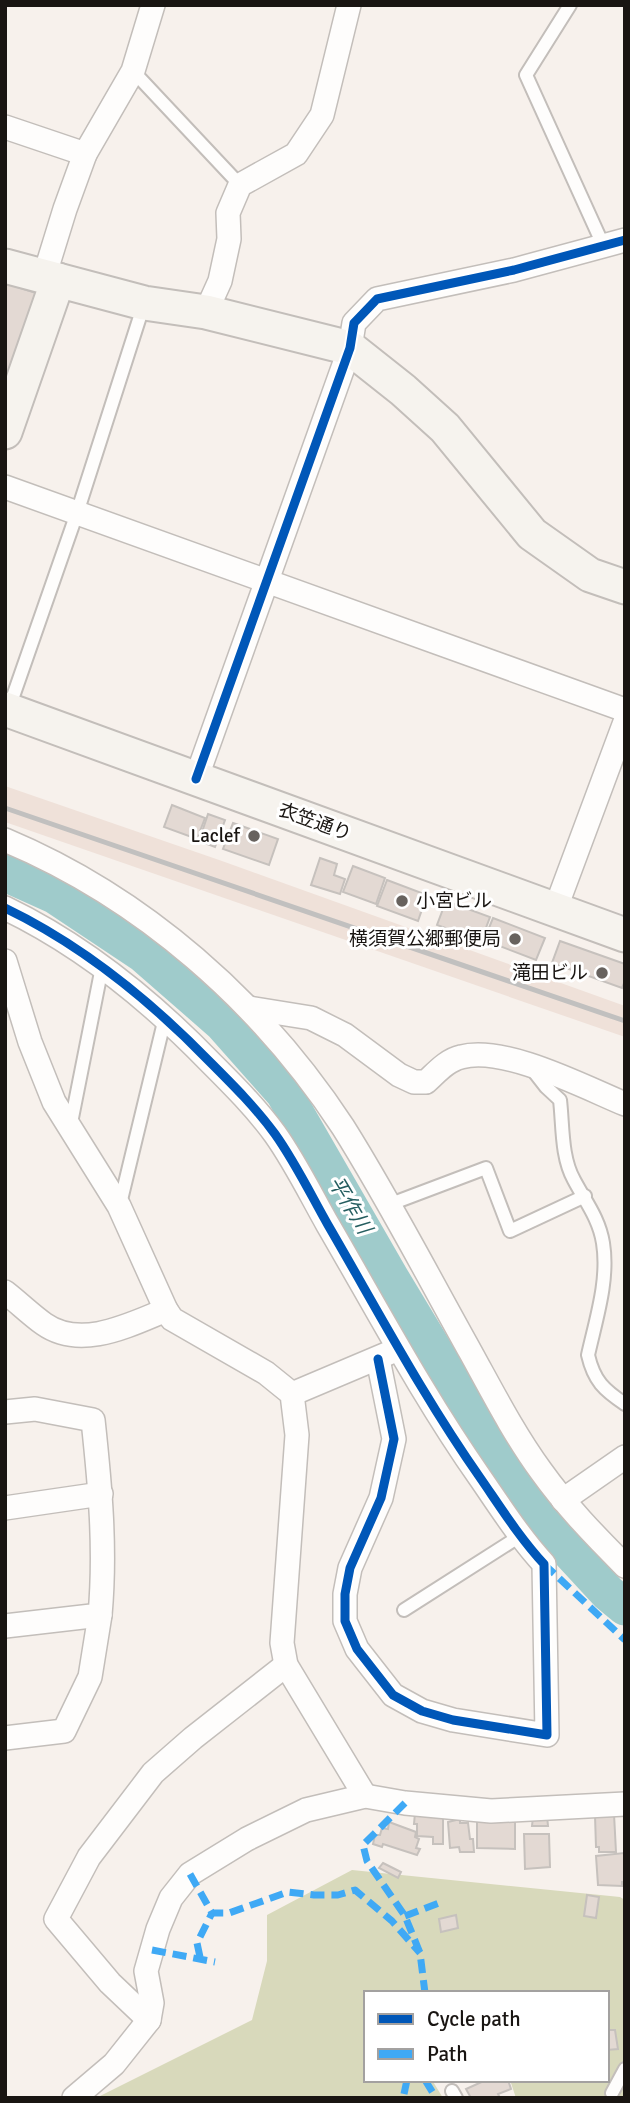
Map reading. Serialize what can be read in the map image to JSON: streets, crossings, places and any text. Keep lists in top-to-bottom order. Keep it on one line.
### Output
{"streets":{"street":["衣笠通り"]},"water":["平作川"],"places":["Laclef","小宮ビル","横須賀公郷郵便局","滝田ビル"],"legend":["Cycle path","Path"]}
